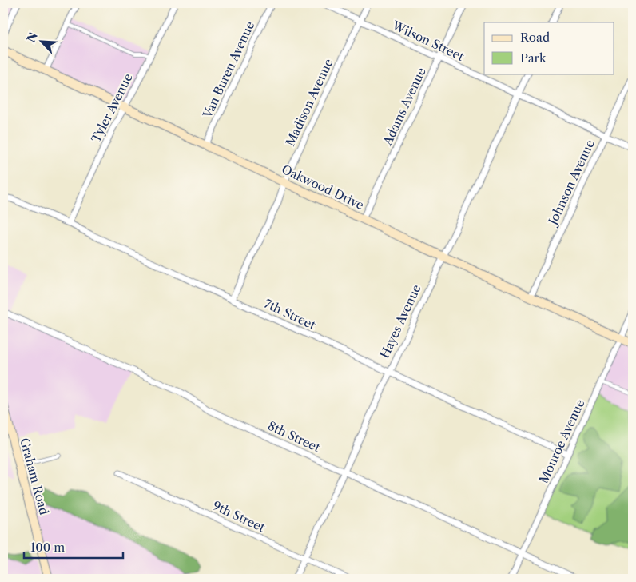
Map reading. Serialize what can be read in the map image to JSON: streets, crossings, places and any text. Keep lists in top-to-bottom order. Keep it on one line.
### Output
{"streets":{"street":["Wilson Street","Van Buren Avenue","Madison Avenue","Adams Avenue","Tyler Avenue","Johnson Avenue","Oakwood Drive","7th Street","Hayes Avenue","8th Street","Monroe Avenue","Graham Road","9th Street"]},"crossings":[["Wilson Street","Madison Avenue"],["Wilson Street","Adams Avenue"],["Wilson Street","Johnson Avenue"],["Wilson Street","Hayes Avenue"],["Van Buren Avenue","Oakwood Drive"],["Madison Avenue","Oakwood Drive"],["Madison Avenue","7th Street"],["Adams Avenue","Oakwood Drive"],["Tyler Avenue","Oakwood Drive"],["Tyler Avenue","7th Street"],["Johnson Avenue","Oakwood Drive"],["Oakwood Drive","Hayes Avenue"],["Oakwood Drive","Monroe Avenue"],["7th Street","Hayes Avenue"],["7th Street","Monroe Avenue"],["Hayes Avenue","8th Street"],["Hayes Avenue","9th Street"],["8th Street","Monroe Avenue"]],"legend":["Road","Park"],"scale_bar":"100 m","north":"top left"}
